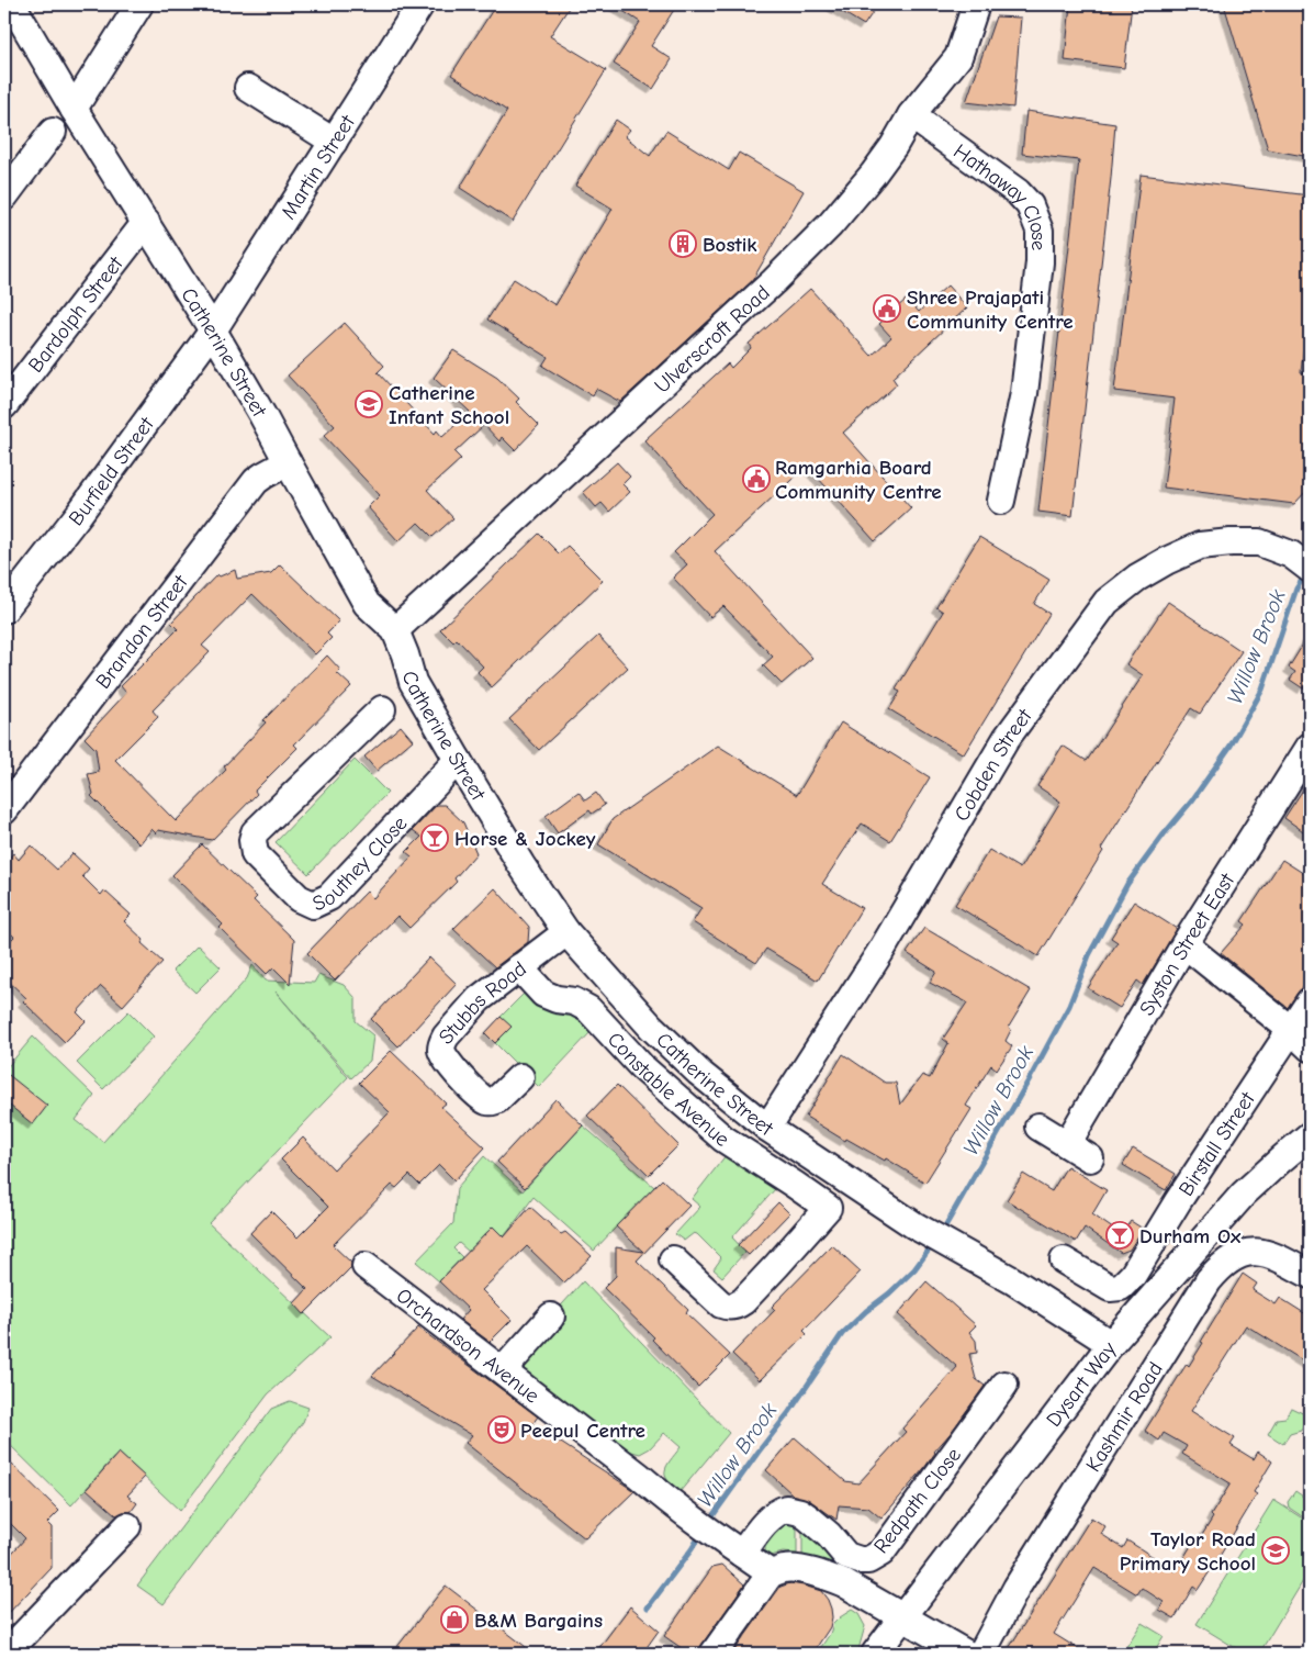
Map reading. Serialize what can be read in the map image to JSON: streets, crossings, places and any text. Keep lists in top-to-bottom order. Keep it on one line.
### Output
{"streets":{"street":["Martin Street","Hathaway Close","Bardolph Street","Ulverscroft Road","Catherine Street","Burfield Street","Brandon Street","Cobden Street","Southey Close","Syston Street East","Stubbs Road","Constable Avenue","Birstall Street","Orchardson Avenue","Dysart Way","Kashmir Road","Redpath Close"]},"crossings":[["Martin Street","Catherine Street"],["Martin Street","Burfield Street"],["Hathaway Close","Ulverscroft Road"],["Bardolph Street","Catherine Street"],["Ulverscroft Road","Catherine Street"],["Catherine Street","Burfield Street"],["Catherine Street","Brandon Street"],["Catherine Street","Cobden Street"],["Catherine Street","Southey Close"],["Catherine Street","Stubbs Road"],["Catherine Street","Dysart Way"],["Stubbs Road","Constable Avenue"],["Orchardson Avenue","Redpath Close"]],"water":["Willow Brook"],"places":{"building":["Bostik"],"public building":["Shree Prajapati Community Centre","Ramgarhia Board Community Centre"],"school or university":["Catherine Infant School","Taylor Road Primary School"],"bar":["Horse & Jockey","Durham Ox"],"theatre":["Peepul Centre"],"shop":["B&M Bargains"]}}
